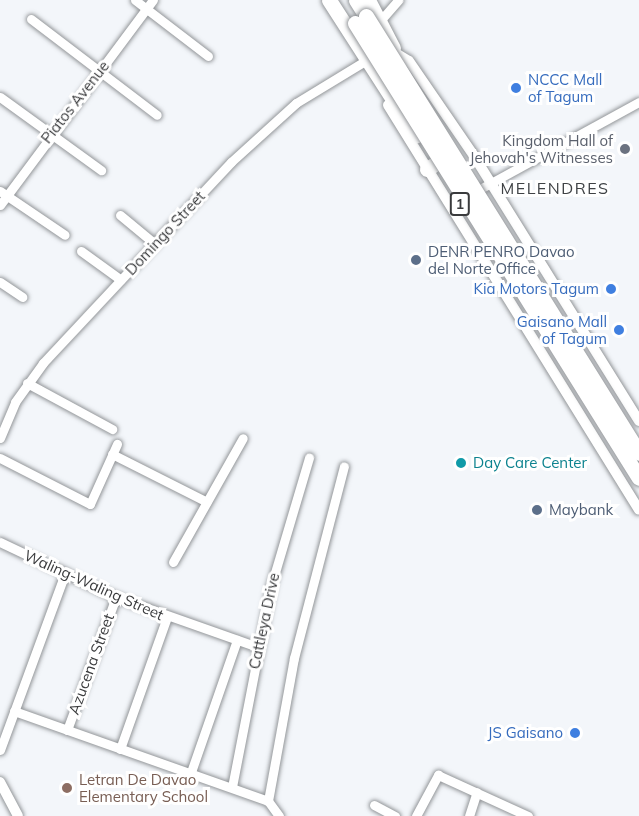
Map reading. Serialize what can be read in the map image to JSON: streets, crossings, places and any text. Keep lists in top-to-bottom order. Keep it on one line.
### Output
{"streets":{"highway":["1"],"street":["Piatos Avenue","Domingo Street","Waling-Waling Street","Cattleya Drive","Azucena Street"]},"crossings":[["1","Domingo Street"],["Waling-Waling Street","Cattleya Drive"],["Waling-Waling Street","Azucena Street"]],"districts":["MELENDRES"],"places":["NCCC Mall of Tagum","Kingdom Hall of Jehovah's Witnesses","DENR PENRO Davao del Norte Office","Kia Motors Tagum","Gaisano Mall of Tagum","Day Care Center","Maybank","JS Gaisano","Letran De Davao Elementary School"]}
